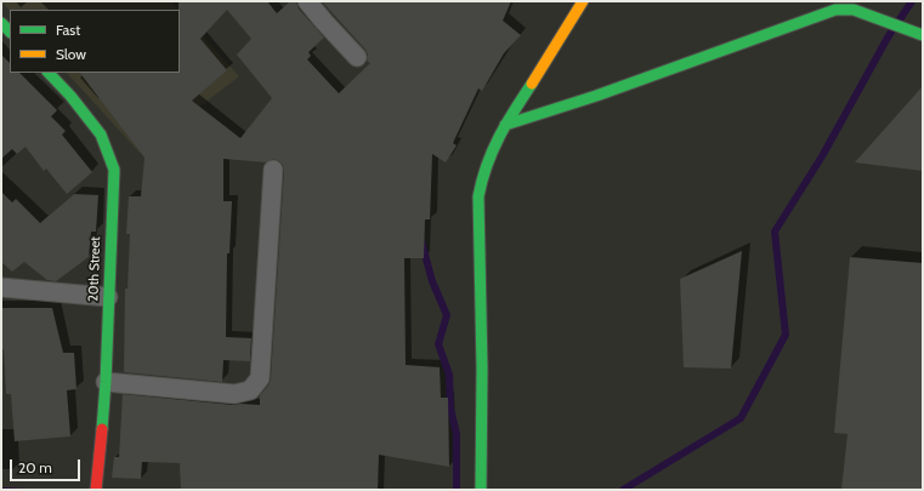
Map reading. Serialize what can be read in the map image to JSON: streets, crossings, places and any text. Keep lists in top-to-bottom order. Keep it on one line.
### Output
{"streets":{"street":["20th Street"]},"legend":["Fast","Slow"],"scale_bar":"20 m"}
